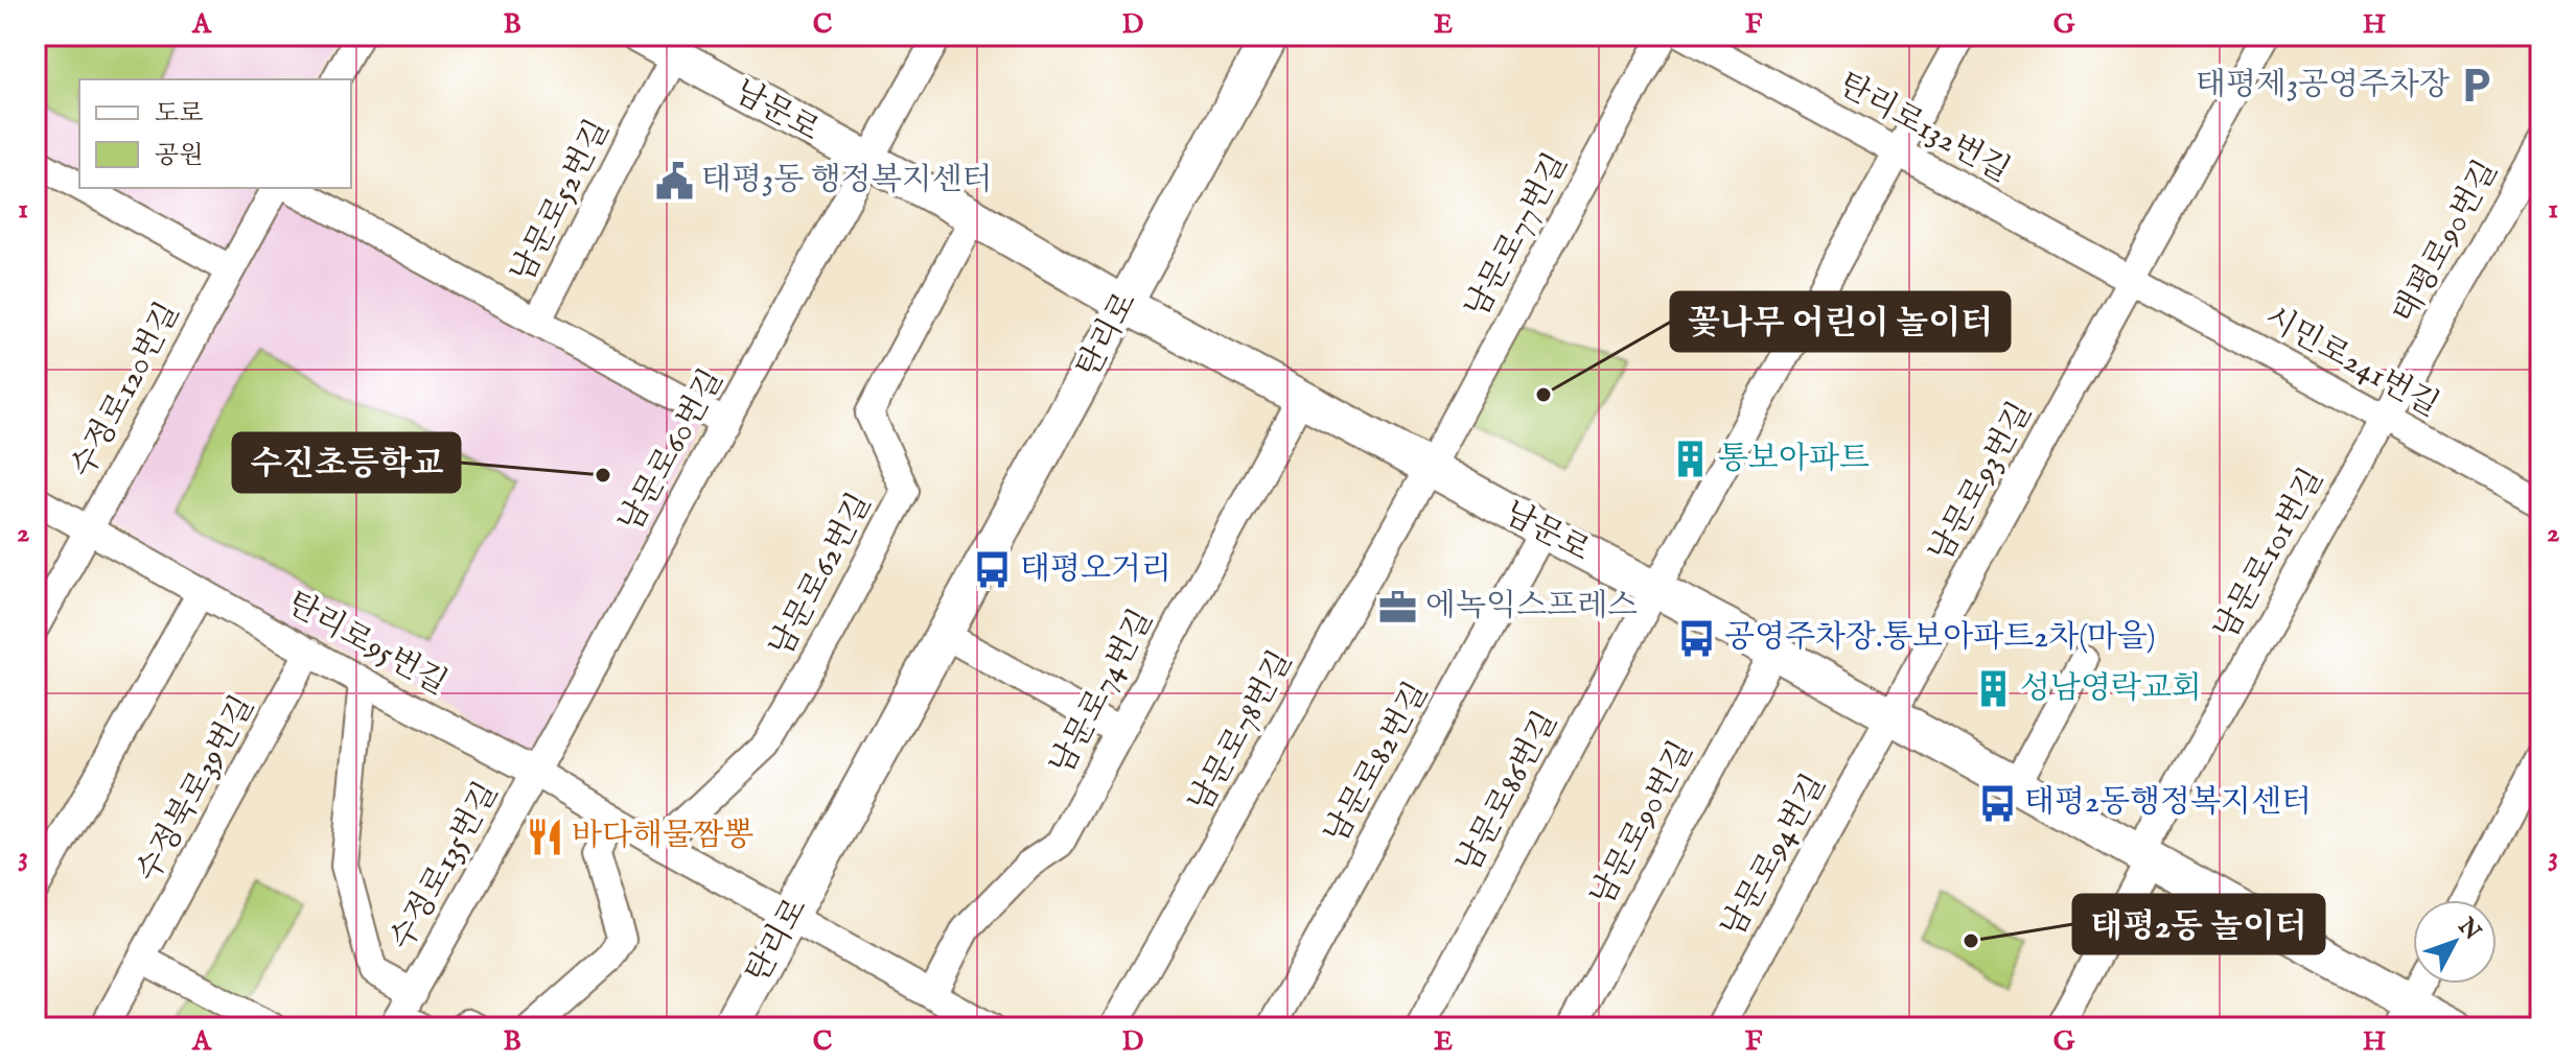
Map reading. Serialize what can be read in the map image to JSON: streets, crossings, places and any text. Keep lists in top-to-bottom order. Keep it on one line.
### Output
{"streets":{"main road":["남문로","탄리로"],"street":["탄리로132번길","남문로52번길","남문로77번길","태평로90번길","시민로241번길","수정로120번길","남문로60번길","남문로93번길","남문로101번길","남문로62번길","탄리로95번길","남문로74번길","남문로78번길","남문로82번길","수정북로39번길","남문로86번길","남문로90번길","남문로94번길","수정로135번길"]},"crossings":[["남문로","남문로52번길"],["남문로","남문로77번길"],["남문로","탄리로"],["남문로","남문로60번길"],["남문로","남문로93번길"],["남문로","남문로101번길"],["남문로","남문로62번길"],["남문로","남문로74번길"],["남문로","남문로78번길"],["남문로","남문로82번길"],["남문로","남문로86번길"],["남문로","남문로90번길"],["남문로","남문로94번길"],["탄리로132번길","시민로241번길"],["탄리로132번길","남문로93번길"],["탄리로132번길","남문로86번길"],["남문로52번길","남문로60번길"],["남문로77번길","남문로78번길"],["태평로90번길","시민로241번길"],["태평로90번길","남문로101번길"],["탄리로","탄리로95번길"],["시민로241번길","남문로93번길"],["시민로241번길","남문로101번길"],["수정로120번길","탄리로95번길"],["남문로60번길","탄리로95번길"],["남문로60번길","수정로135번길"],["남문로93번길","남문로94번길"],["남문로62번길","탄리로95번길"],["탄리로95번길","남문로74번길"],["탄리로95번길","수정북로39번길"],["탄리로95번길","수정로135번길"]],"places":{"parking":["태평제3공영주차장"],"public building":["태평3동 행정복지센터"],"other":["꽃나무 어린이 놀이터","수진초등학교","태평2동 놀이터"],"building":["통보아파트","성남영락교회"],"bus stop":["태평오거리","공영주차장.통보아파트2차(마을)","태평2동행정복지센터"],"office":["에녹익스프레스"],"restaurant":["바다해물짬뽕"]},"legend":["도로","공원"],"north":"top right","grid":{"columns":["A","B","C","D","E","F","G","H"],"rows":["1","2","3"]}}
